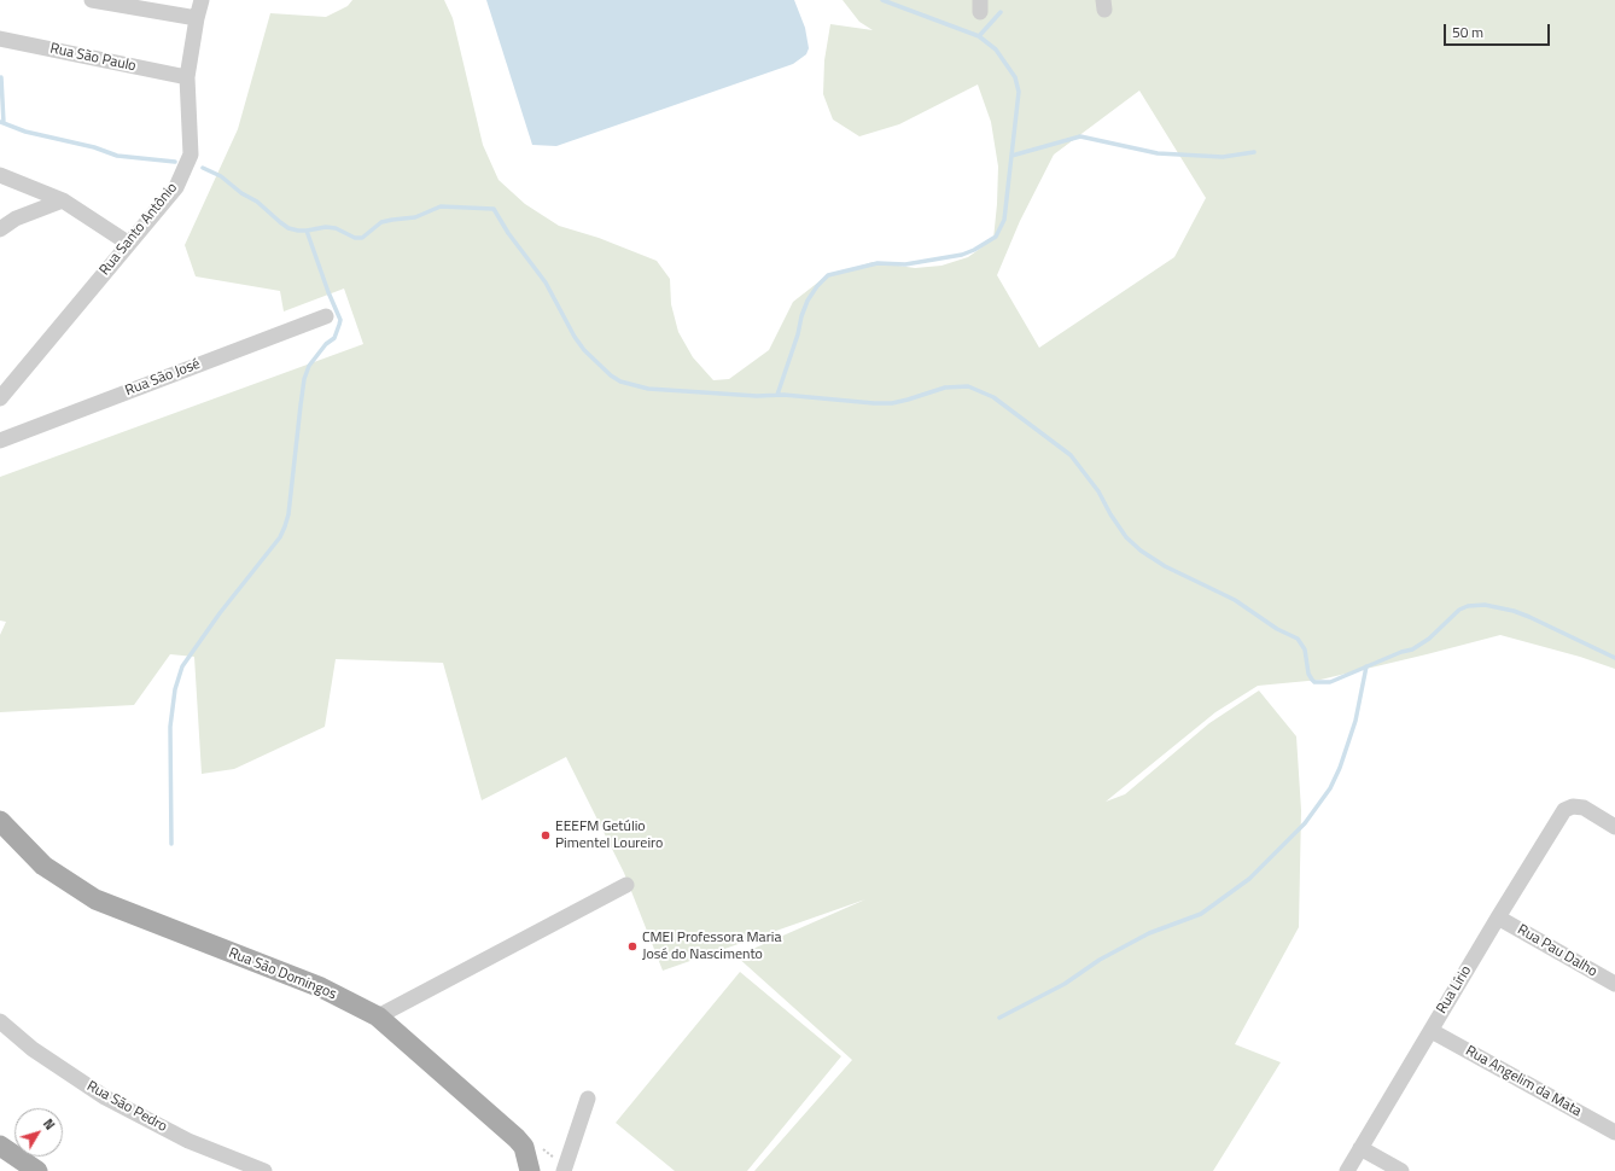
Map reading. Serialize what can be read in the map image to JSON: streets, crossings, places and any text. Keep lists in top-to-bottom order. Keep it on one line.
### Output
{"streets":{"main road":["Rua São Domingos"],"street":["Rua São Paulo","Rua Santo Antônio","Rua São José","Rua Pau Dalho","Rua Lírio","Rua Angelim da Mata","Rua São Pedro"]},"crossings":[["Rua São Paulo","Rua Santo Antônio"],["Rua Pau Dalho","Rua Lírio"],["Rua Lírio","Rua Angelim da Mata"]],"places":["EEEFM Getúlio Pimentel Loureiro","CMEI Professora Maria José do Nascimento"],"scale_bar":"50 m","north":"top right"}
